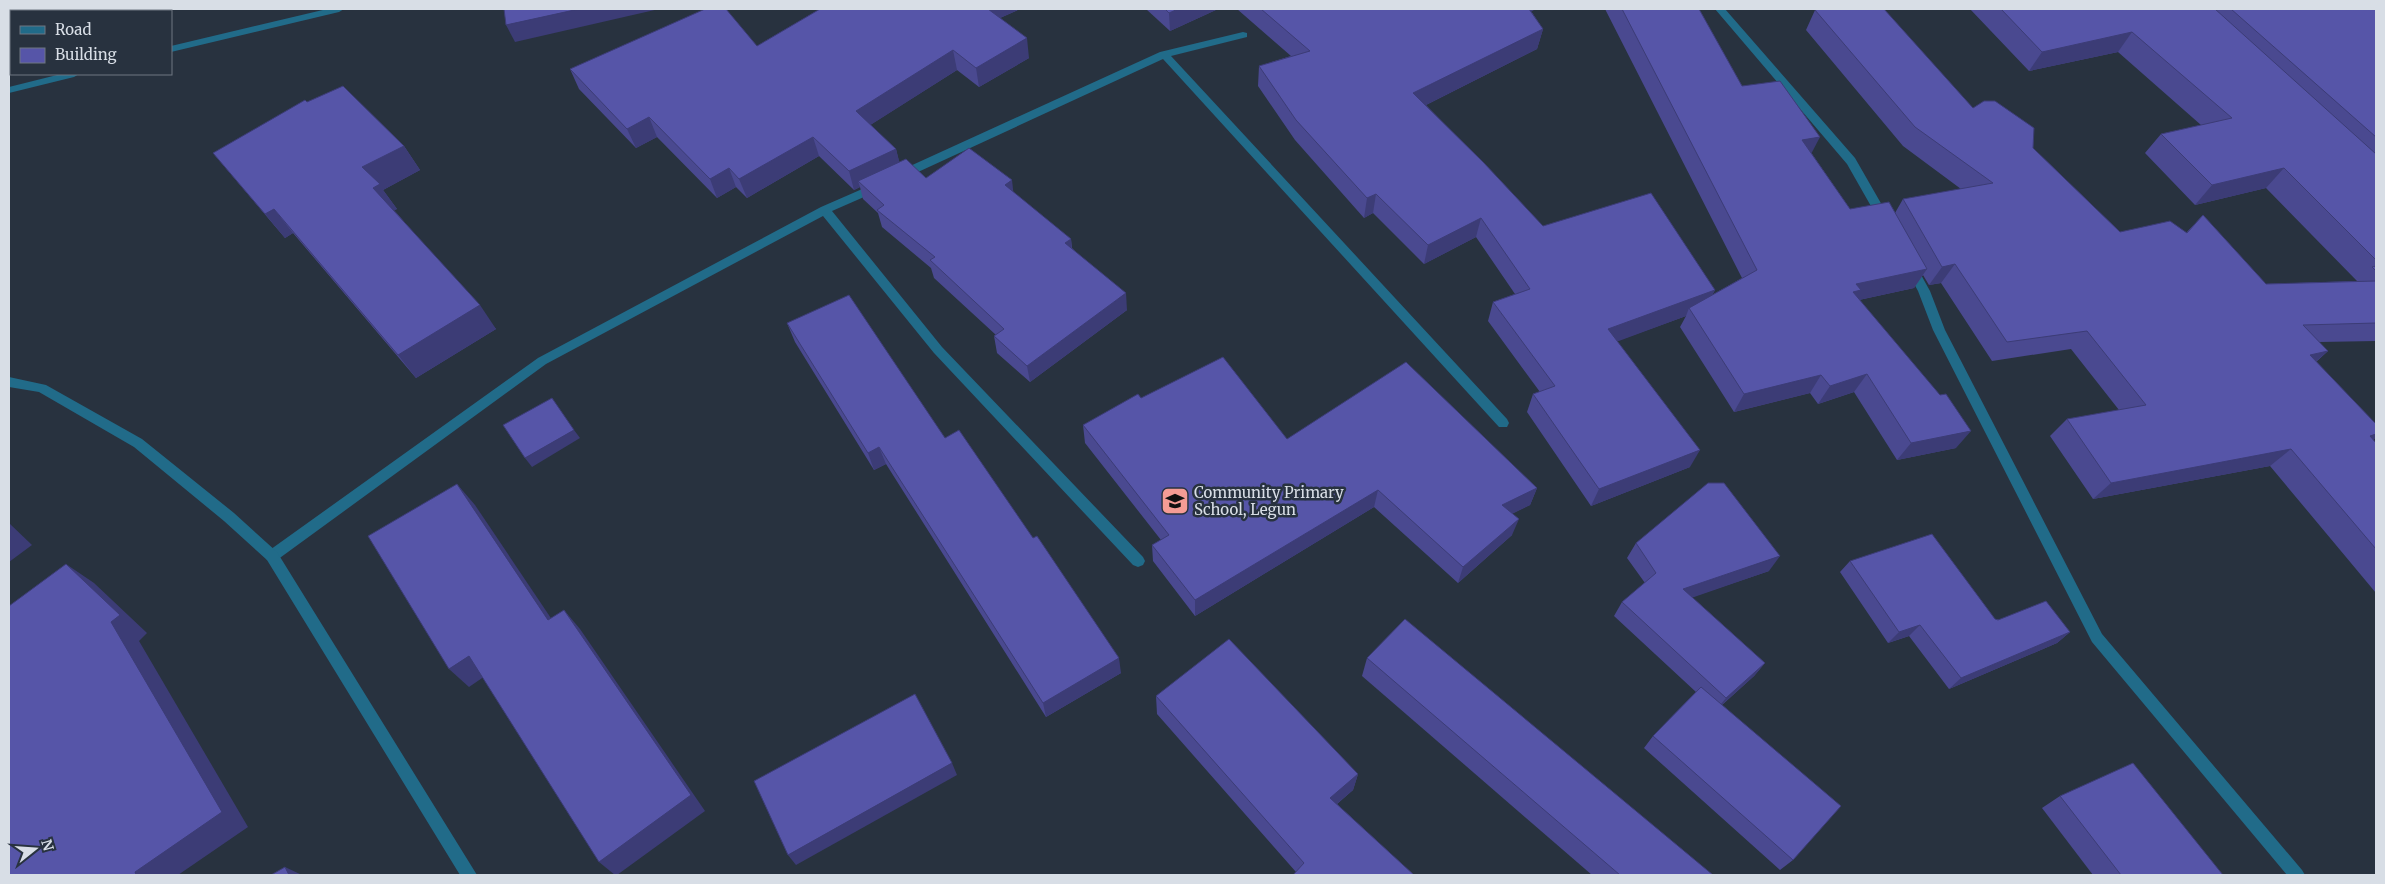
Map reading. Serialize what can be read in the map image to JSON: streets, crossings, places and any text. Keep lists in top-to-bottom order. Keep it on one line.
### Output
{"places":{"school or university":["Community Primary School, Legun"]},"legend":["Road","Building"],"north":"right"}
